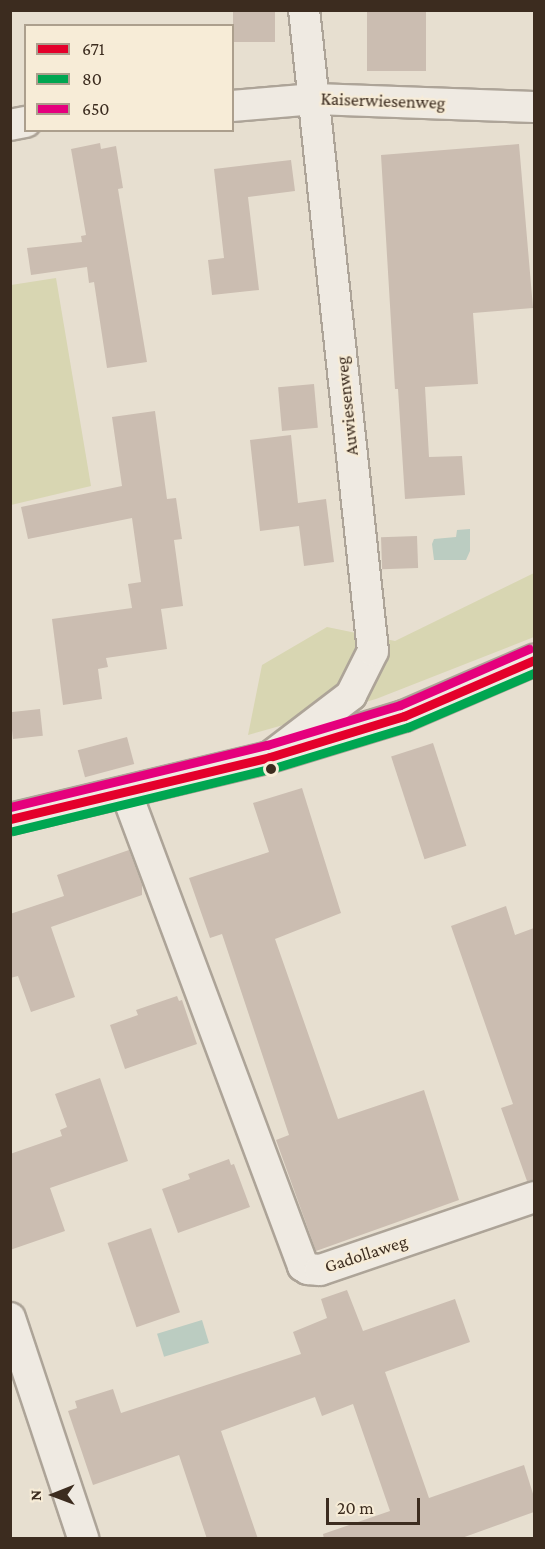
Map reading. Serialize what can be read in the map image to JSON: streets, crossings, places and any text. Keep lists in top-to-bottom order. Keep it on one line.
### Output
{"streets":{"street":["Kaiserwiesenweg","Auwiesenweg","Gadollaweg"]},"crossings":[["Kaiserwiesenweg","Auwiesenweg"]],"lines":["transit line 650","transit line 671","transit line 80"],"legend":["671","80","650"],"scale_bar":"20 m","north":"left"}
